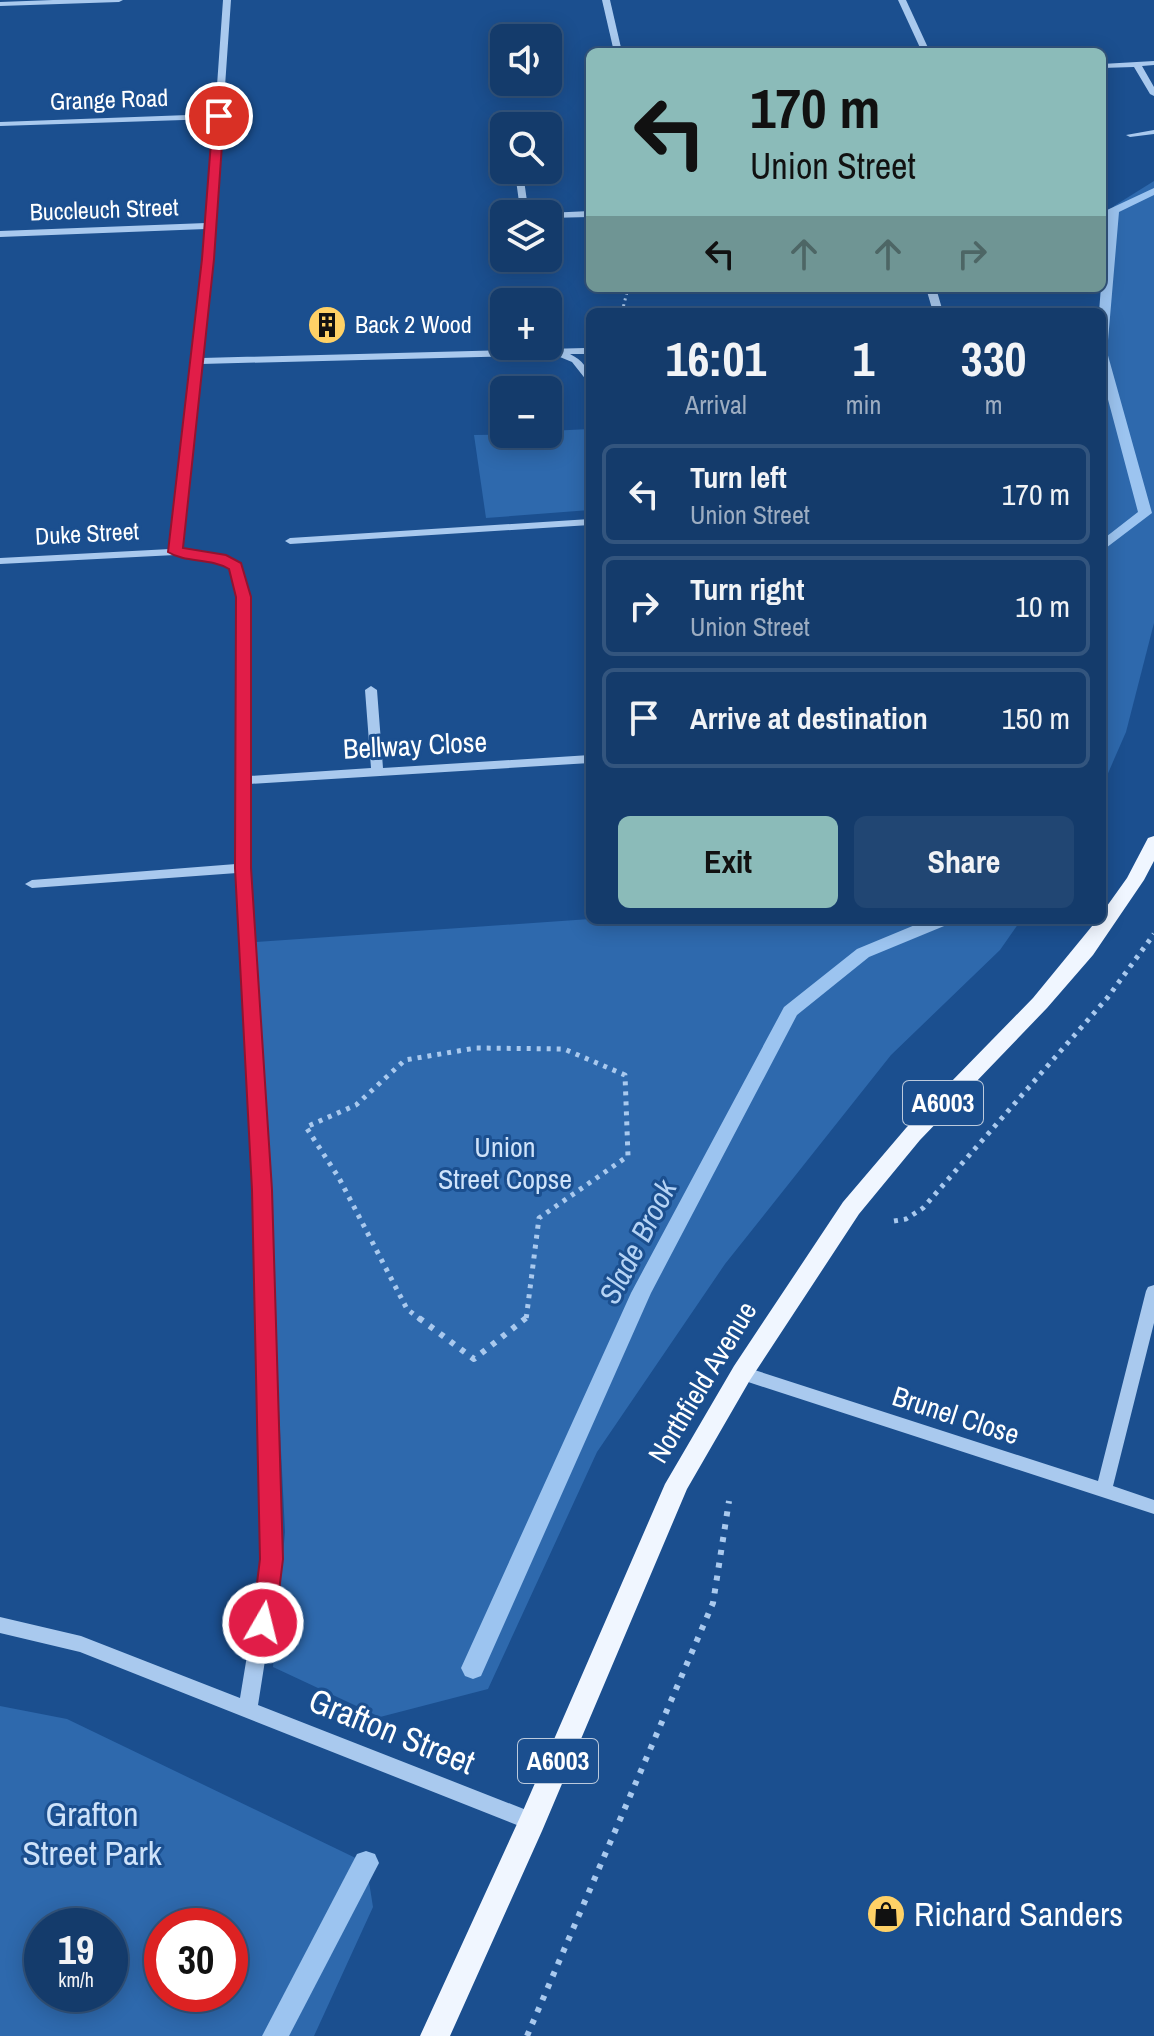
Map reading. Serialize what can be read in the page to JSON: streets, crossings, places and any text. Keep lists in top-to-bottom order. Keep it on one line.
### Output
{"streets":{"main road":["A6003","Northfield Avenue"],"street":["Grange Road","Buccleuch Street","Duke Street","Bellway Close","Brunel Close","Grafton Street"]},"crossings":[["Duke Street","Bellway Close"],["Northfield Avenue","Brunel Close"],["Northfield Avenue","Grafton Street"]],"water":["Slade Brook"],"parks":["Union Street Copse","Grafton Street Park"],"places":{"building":["Back 2 Wood"],"shop":["Richard Sanders"]},"page":{"map_buttons":["+","−"],"turn":["170 m","Union Street"],"eta":["16:01","Arrival","1","min","330","m"],"list":[{"name":"Turn left","note":"Union Street","value":"170 m"},{"name":"Turn right","note":"Union Street","value":"10 m"},{"name":"Arrive at destination","value":"150 m"}],"buttons":["Exit","Share"],"speed":"19 km/h","limit":"30"}}
